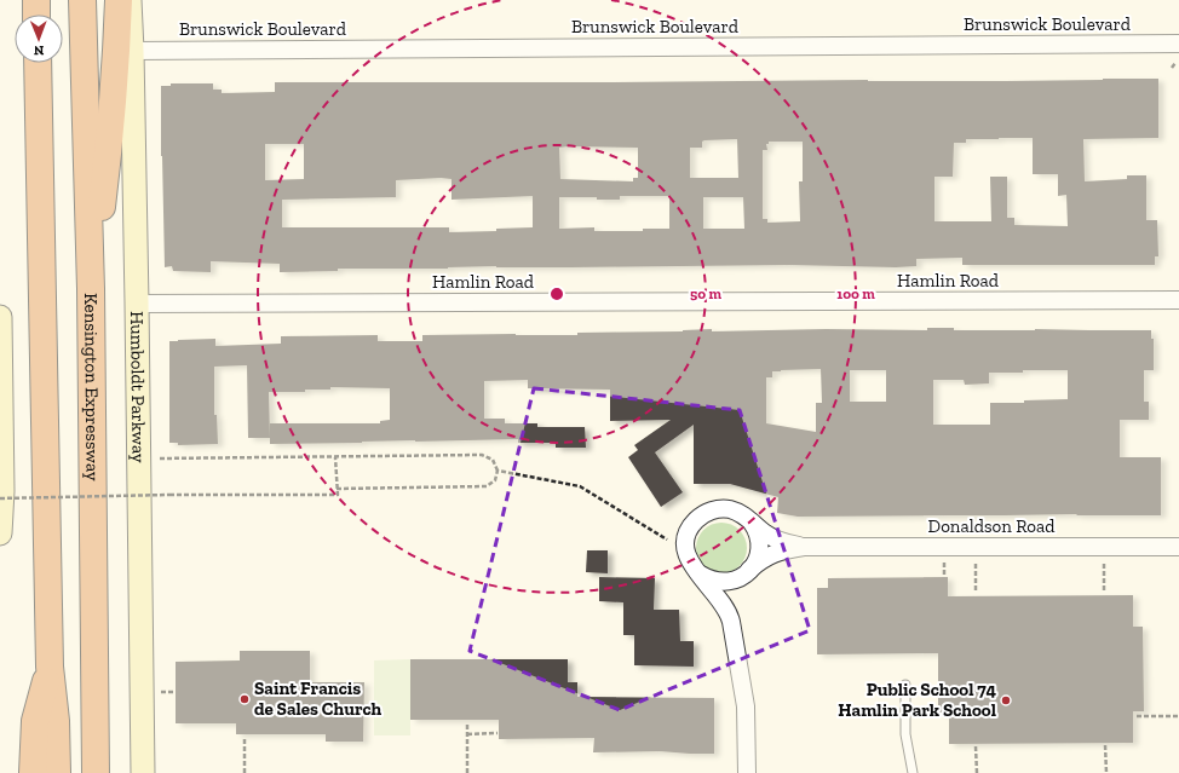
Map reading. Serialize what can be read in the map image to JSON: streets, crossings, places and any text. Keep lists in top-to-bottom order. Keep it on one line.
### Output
{"streets":{"highway":["Kensington Expressway"],"street":["Brunswick Boulevard","Hamlin Road","Humboldt Parkway","Donaldson Road"]},"crossings":[["Brunswick Boulevard","Humboldt Parkway"],["Hamlin Road","Humboldt Parkway"]],"places":["Saint Francis de Sales Church","Public School 74 Hamlin Park School"],"north":"bottom","rings":["50 m","100 m"]}
